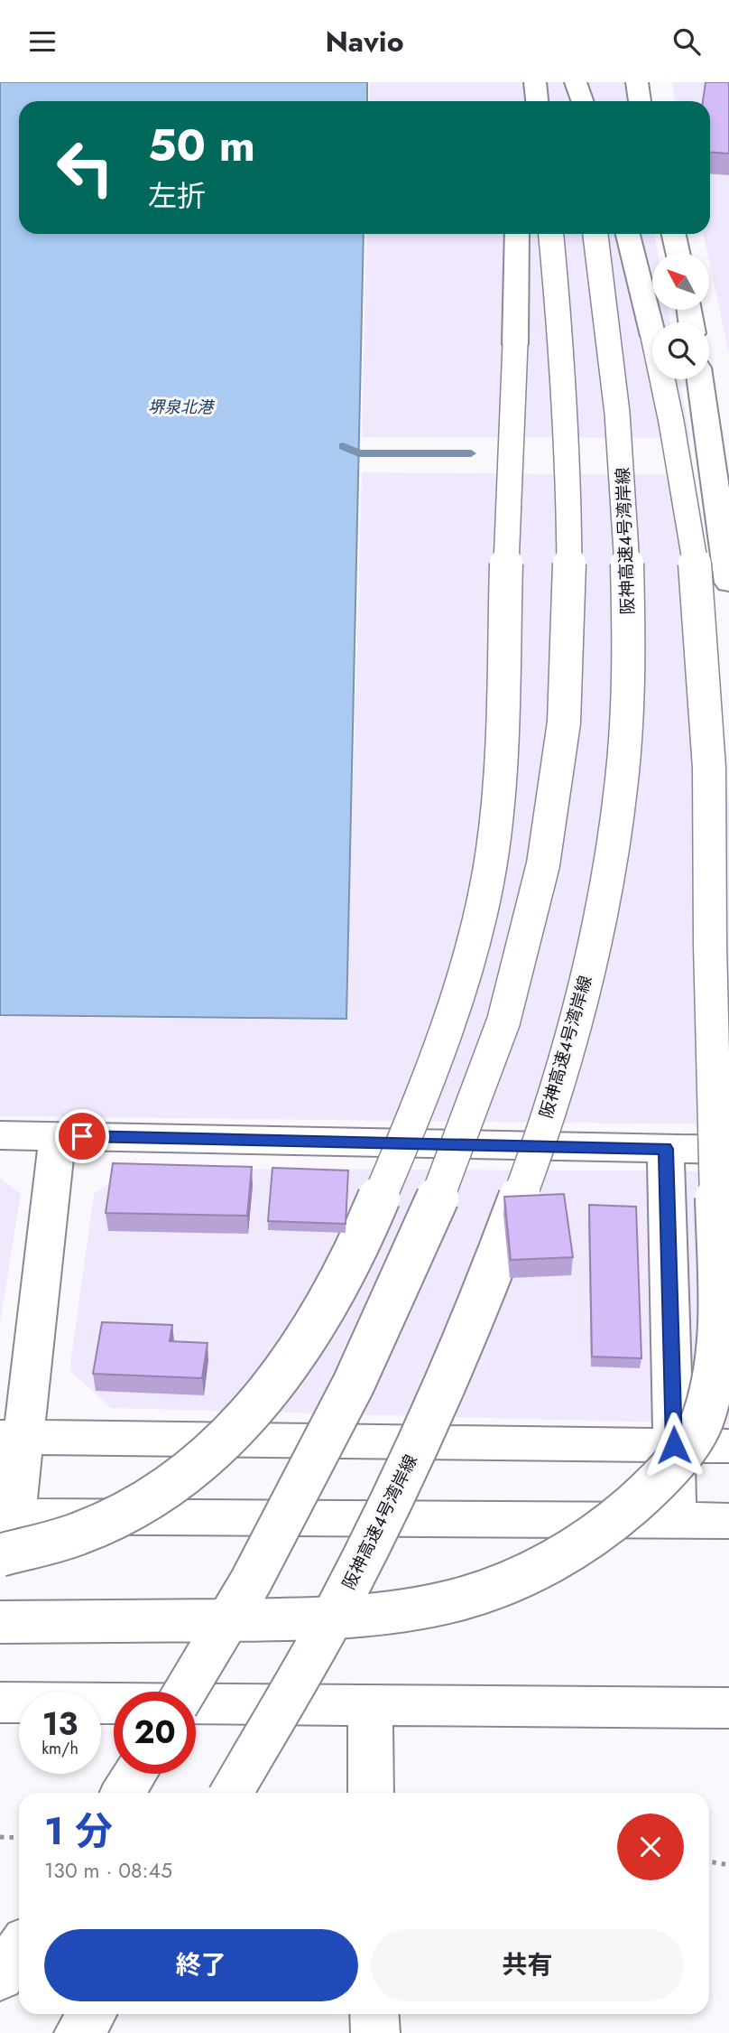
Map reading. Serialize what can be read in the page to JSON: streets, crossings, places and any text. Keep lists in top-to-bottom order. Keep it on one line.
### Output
{"streets":{"main road":["阪神高速4号湾岸線"]},"water":["堺泉北港"],"north":"top left","page":{"header":"Navio","turn":["50 m","左折"],"speed":"13 km/h","limit":"20","heading":["1 分","130 m · 08:45"],"buttons":["終了","共有"]}}
